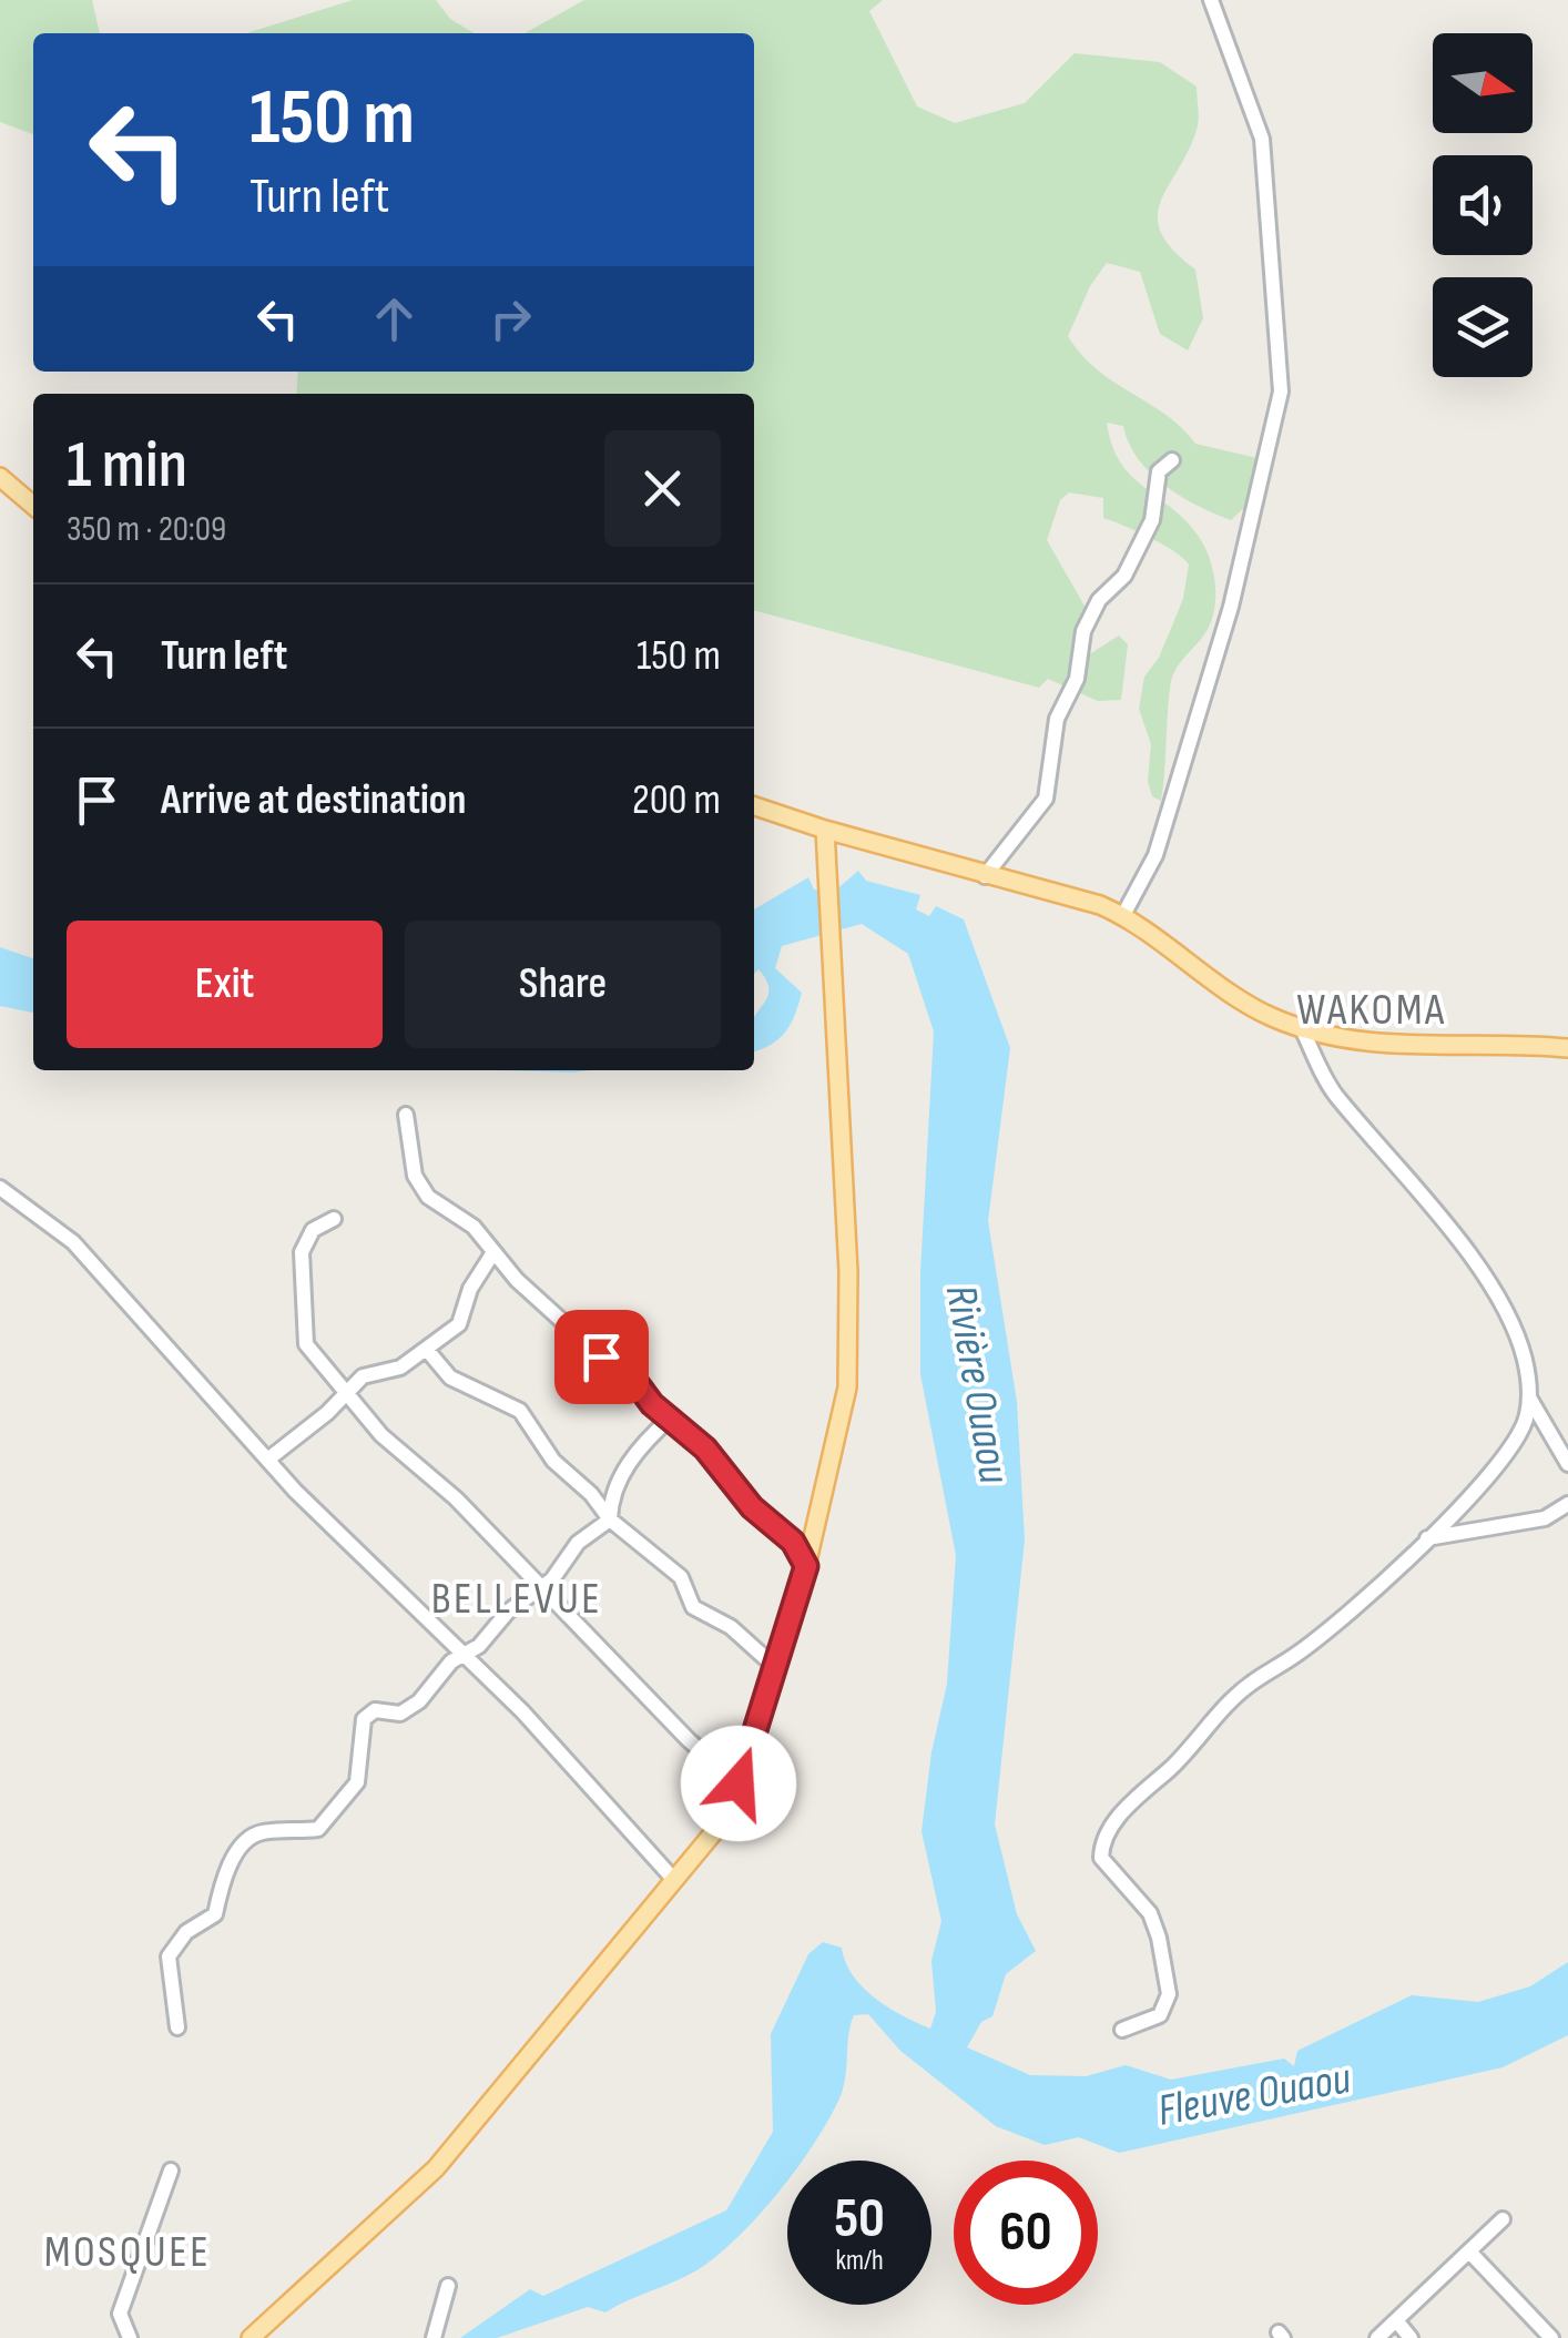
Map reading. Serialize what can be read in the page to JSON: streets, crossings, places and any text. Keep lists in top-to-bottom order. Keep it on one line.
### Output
{"districts":["WAKOMA","BELLEVUE","MOSQUEE"],"water":["Rivière Ouaou","Fleuve Ouaou"],"north":"right","page":{"turn":["150 m","Turn left"],"heading":["1 min","350 m · 20:09"],"list":[{"name":"Turn left","value":"150 m"},{"name":"Arrive at destination","value":"200 m"}],"buttons":["Exit","Share"],"speed":"50 km/h","limit":"60"}}
